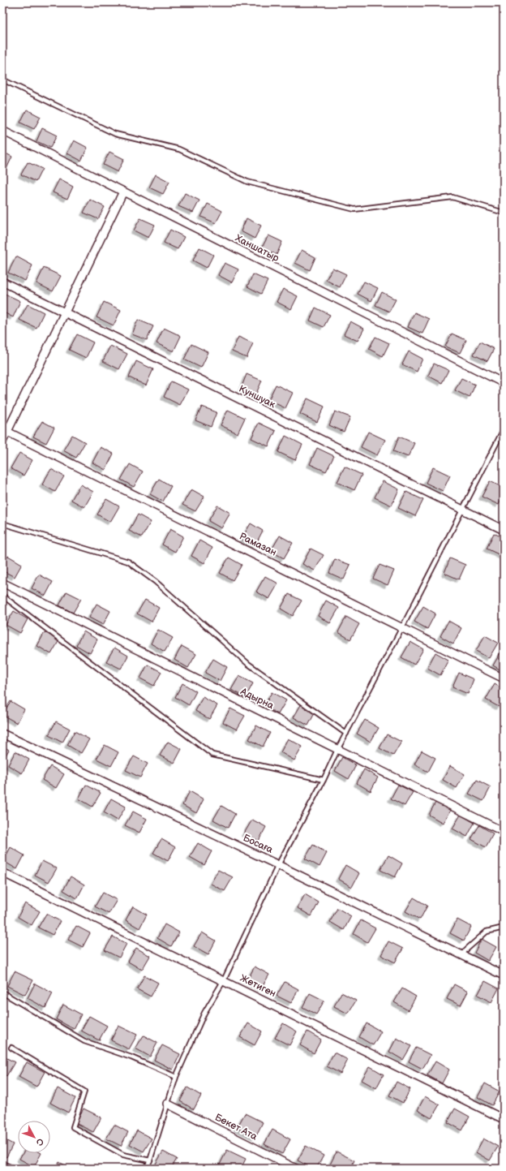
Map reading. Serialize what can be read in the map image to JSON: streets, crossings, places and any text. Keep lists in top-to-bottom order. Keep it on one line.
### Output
{"streets":{"street":["Ханшатыр","Куншуак","Рамазан","Адырна","Босаға","Жетиген","Бекет Ата"]},"north":"bottom right"}
